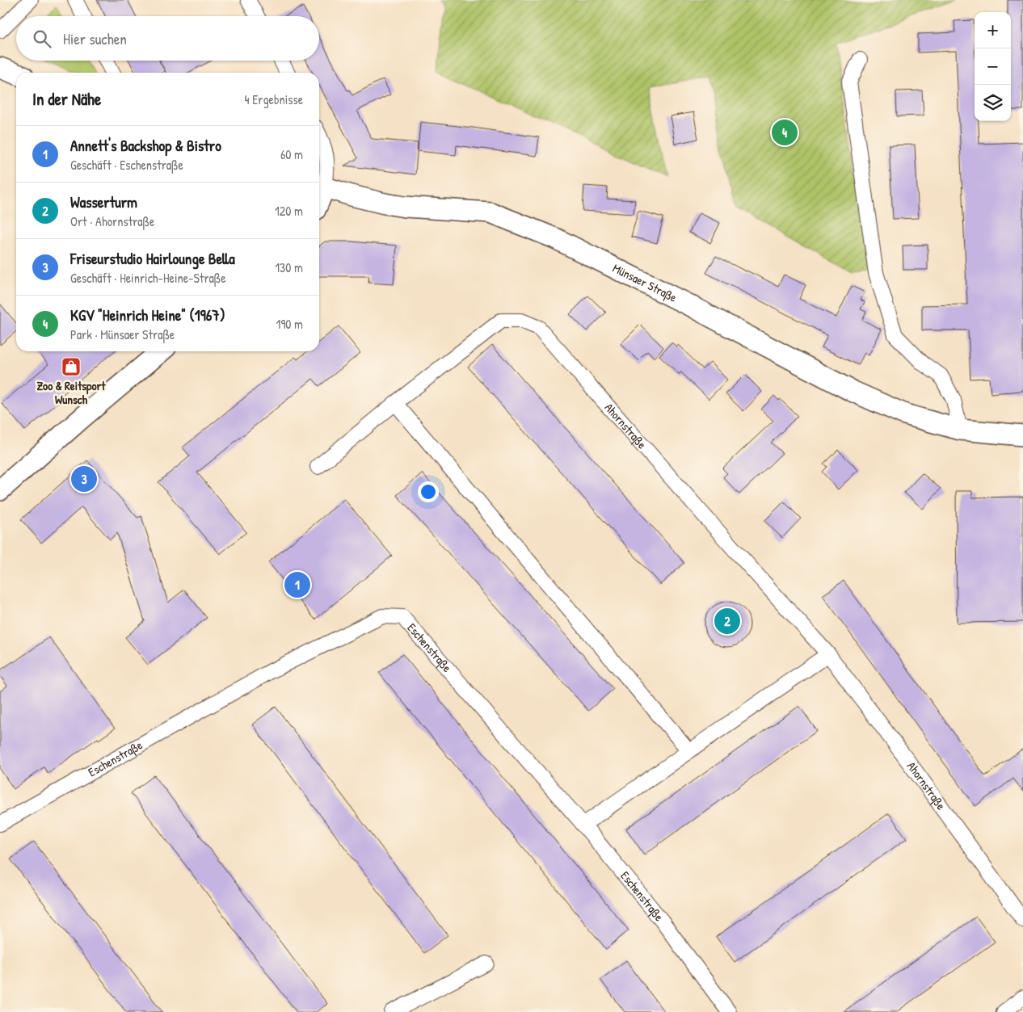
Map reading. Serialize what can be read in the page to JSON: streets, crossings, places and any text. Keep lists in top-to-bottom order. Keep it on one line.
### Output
{"streets":{"street":["Münsaer Straße","Ahornstraße","Eschenstraße"]},"places":{"shop":["Zoo & Reitsport Wunsch"]},"page":{"map_buttons":["+","−"],"search":"Hier suchen","heading":["In der Nähe","4 Ergebnisse"],"pins":["4","3","1","2"],"list":[{"mark":"1","name":"Annett's Backshop & Bistro","note":"Geschäft · Eschenstraße","value":"60 m"},{"mark":"2","name":"Wasserturm","note":"Ort · Ahornstraße","value":"120 m"},{"mark":"3","name":"Friseurstudio Hairlounge Bella","note":"Geschäft · Heinrich-Heine-Straße","value":"130 m"},{"mark":"4","name":"KGV \"Heinrich Heine\" (1967)","note":"Park · Münsaer Straße","value":"190 m"}]}}
